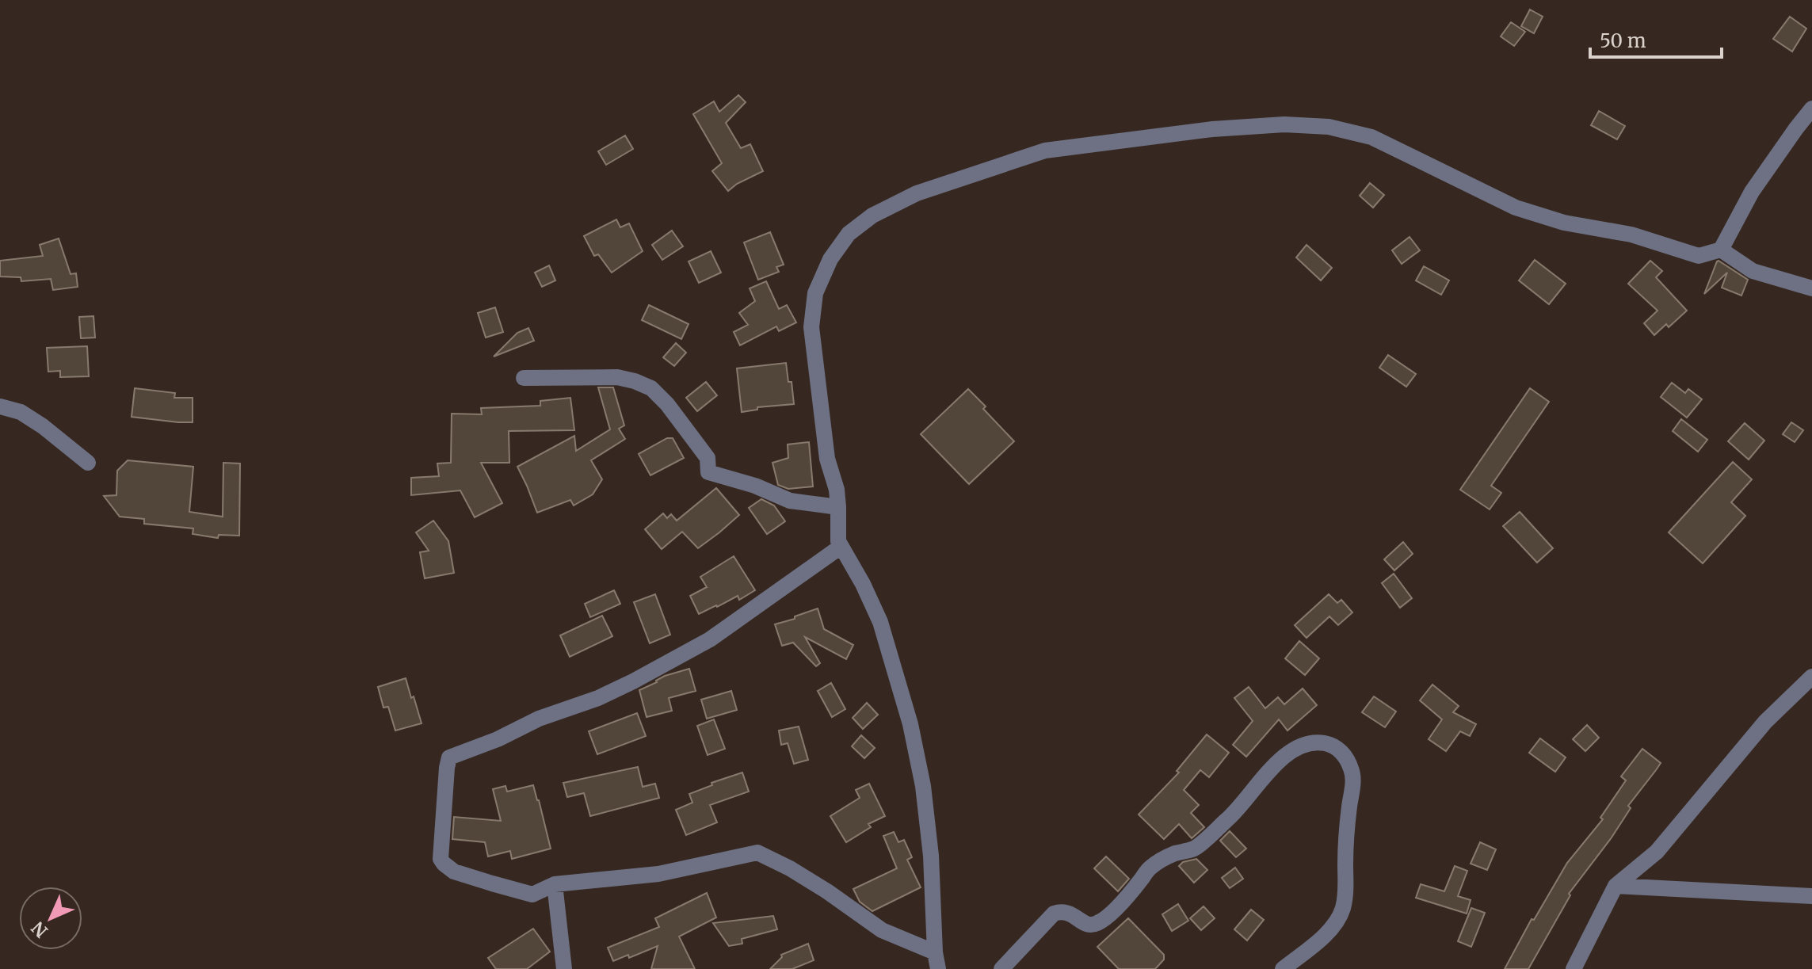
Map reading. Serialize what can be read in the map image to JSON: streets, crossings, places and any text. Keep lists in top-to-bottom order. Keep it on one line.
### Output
{"scale_bar":"50 m","north":"bottom left"}
